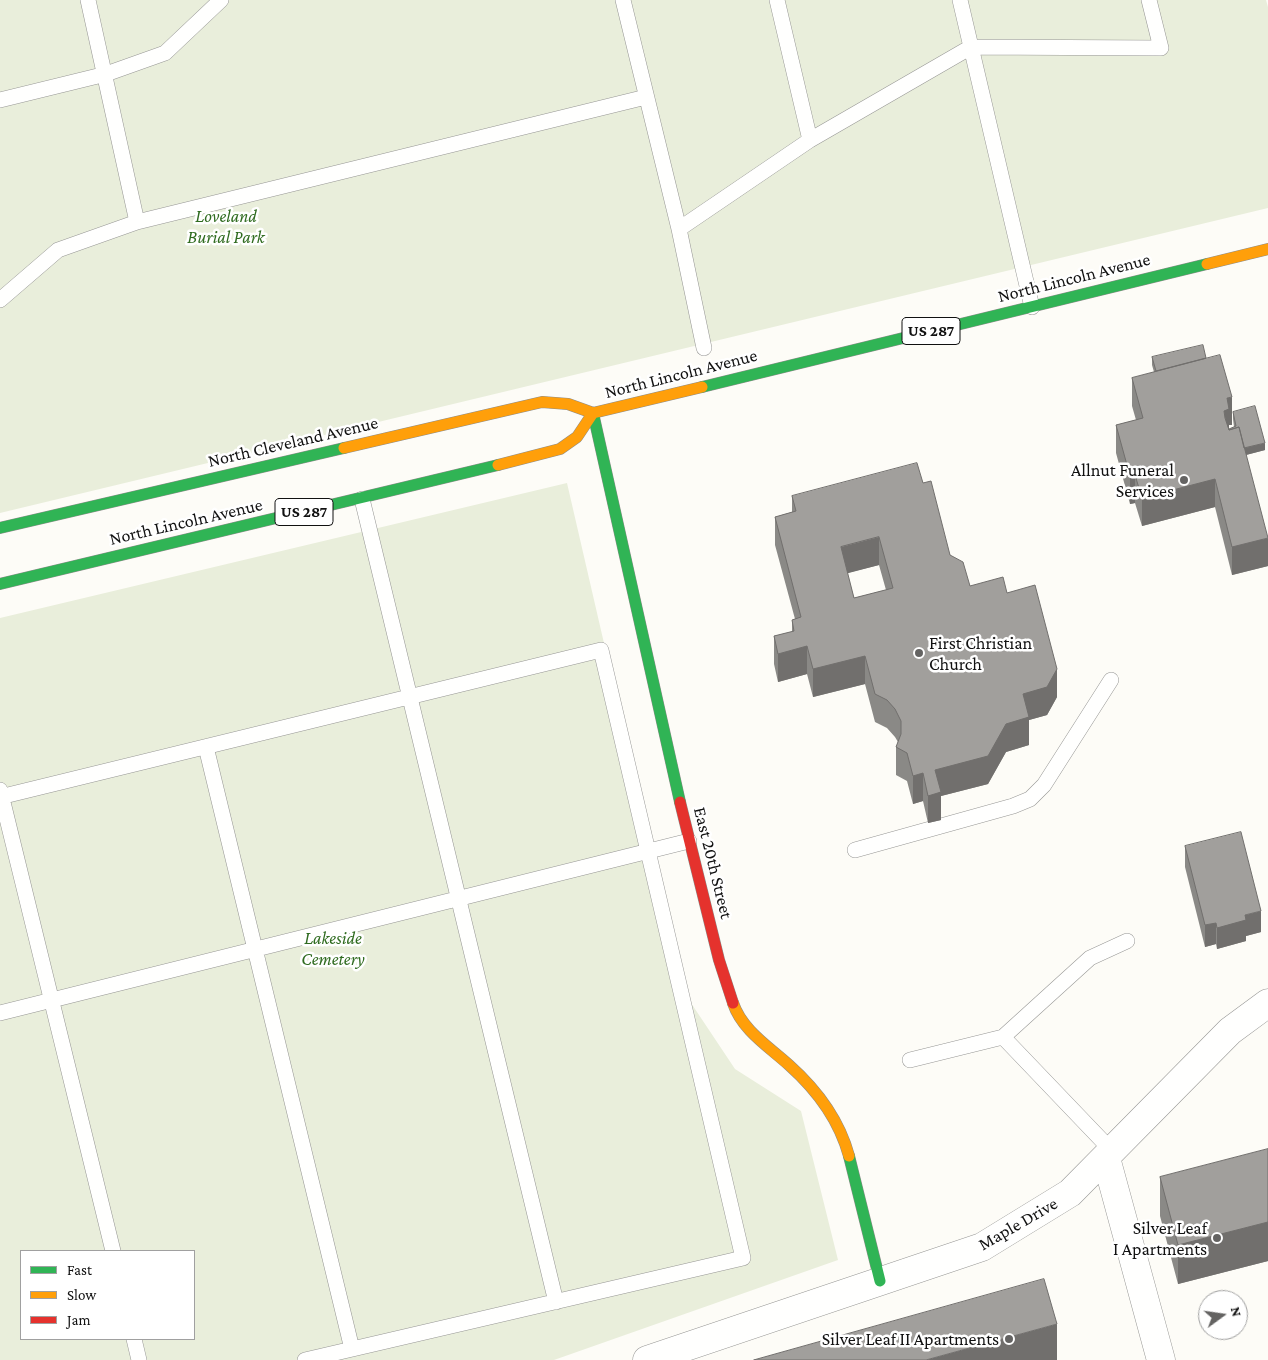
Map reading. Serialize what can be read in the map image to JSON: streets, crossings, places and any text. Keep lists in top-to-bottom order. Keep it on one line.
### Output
{"streets":{"main road":["North Lincoln Avenue","US 287","North Cleveland Avenue","East 20th Street"],"street":["Maple Drive"]},"crossings":[["North Lincoln Avenue","North Cleveland Avenue"],["North Lincoln Avenue","East 20th Street"],["North Cleveland Avenue","East 20th Street"],["East 20th Street","Maple Drive"]],"parks":["Loveland Burial Park","Lakeside Cemetery"],"places":["Allnut Funeral Services","First Christian Church","Silver Leaf I Apartments","Silver Leaf II Apartments"],"legend":["Fast","Slow","Jam"],"north":"right"}
